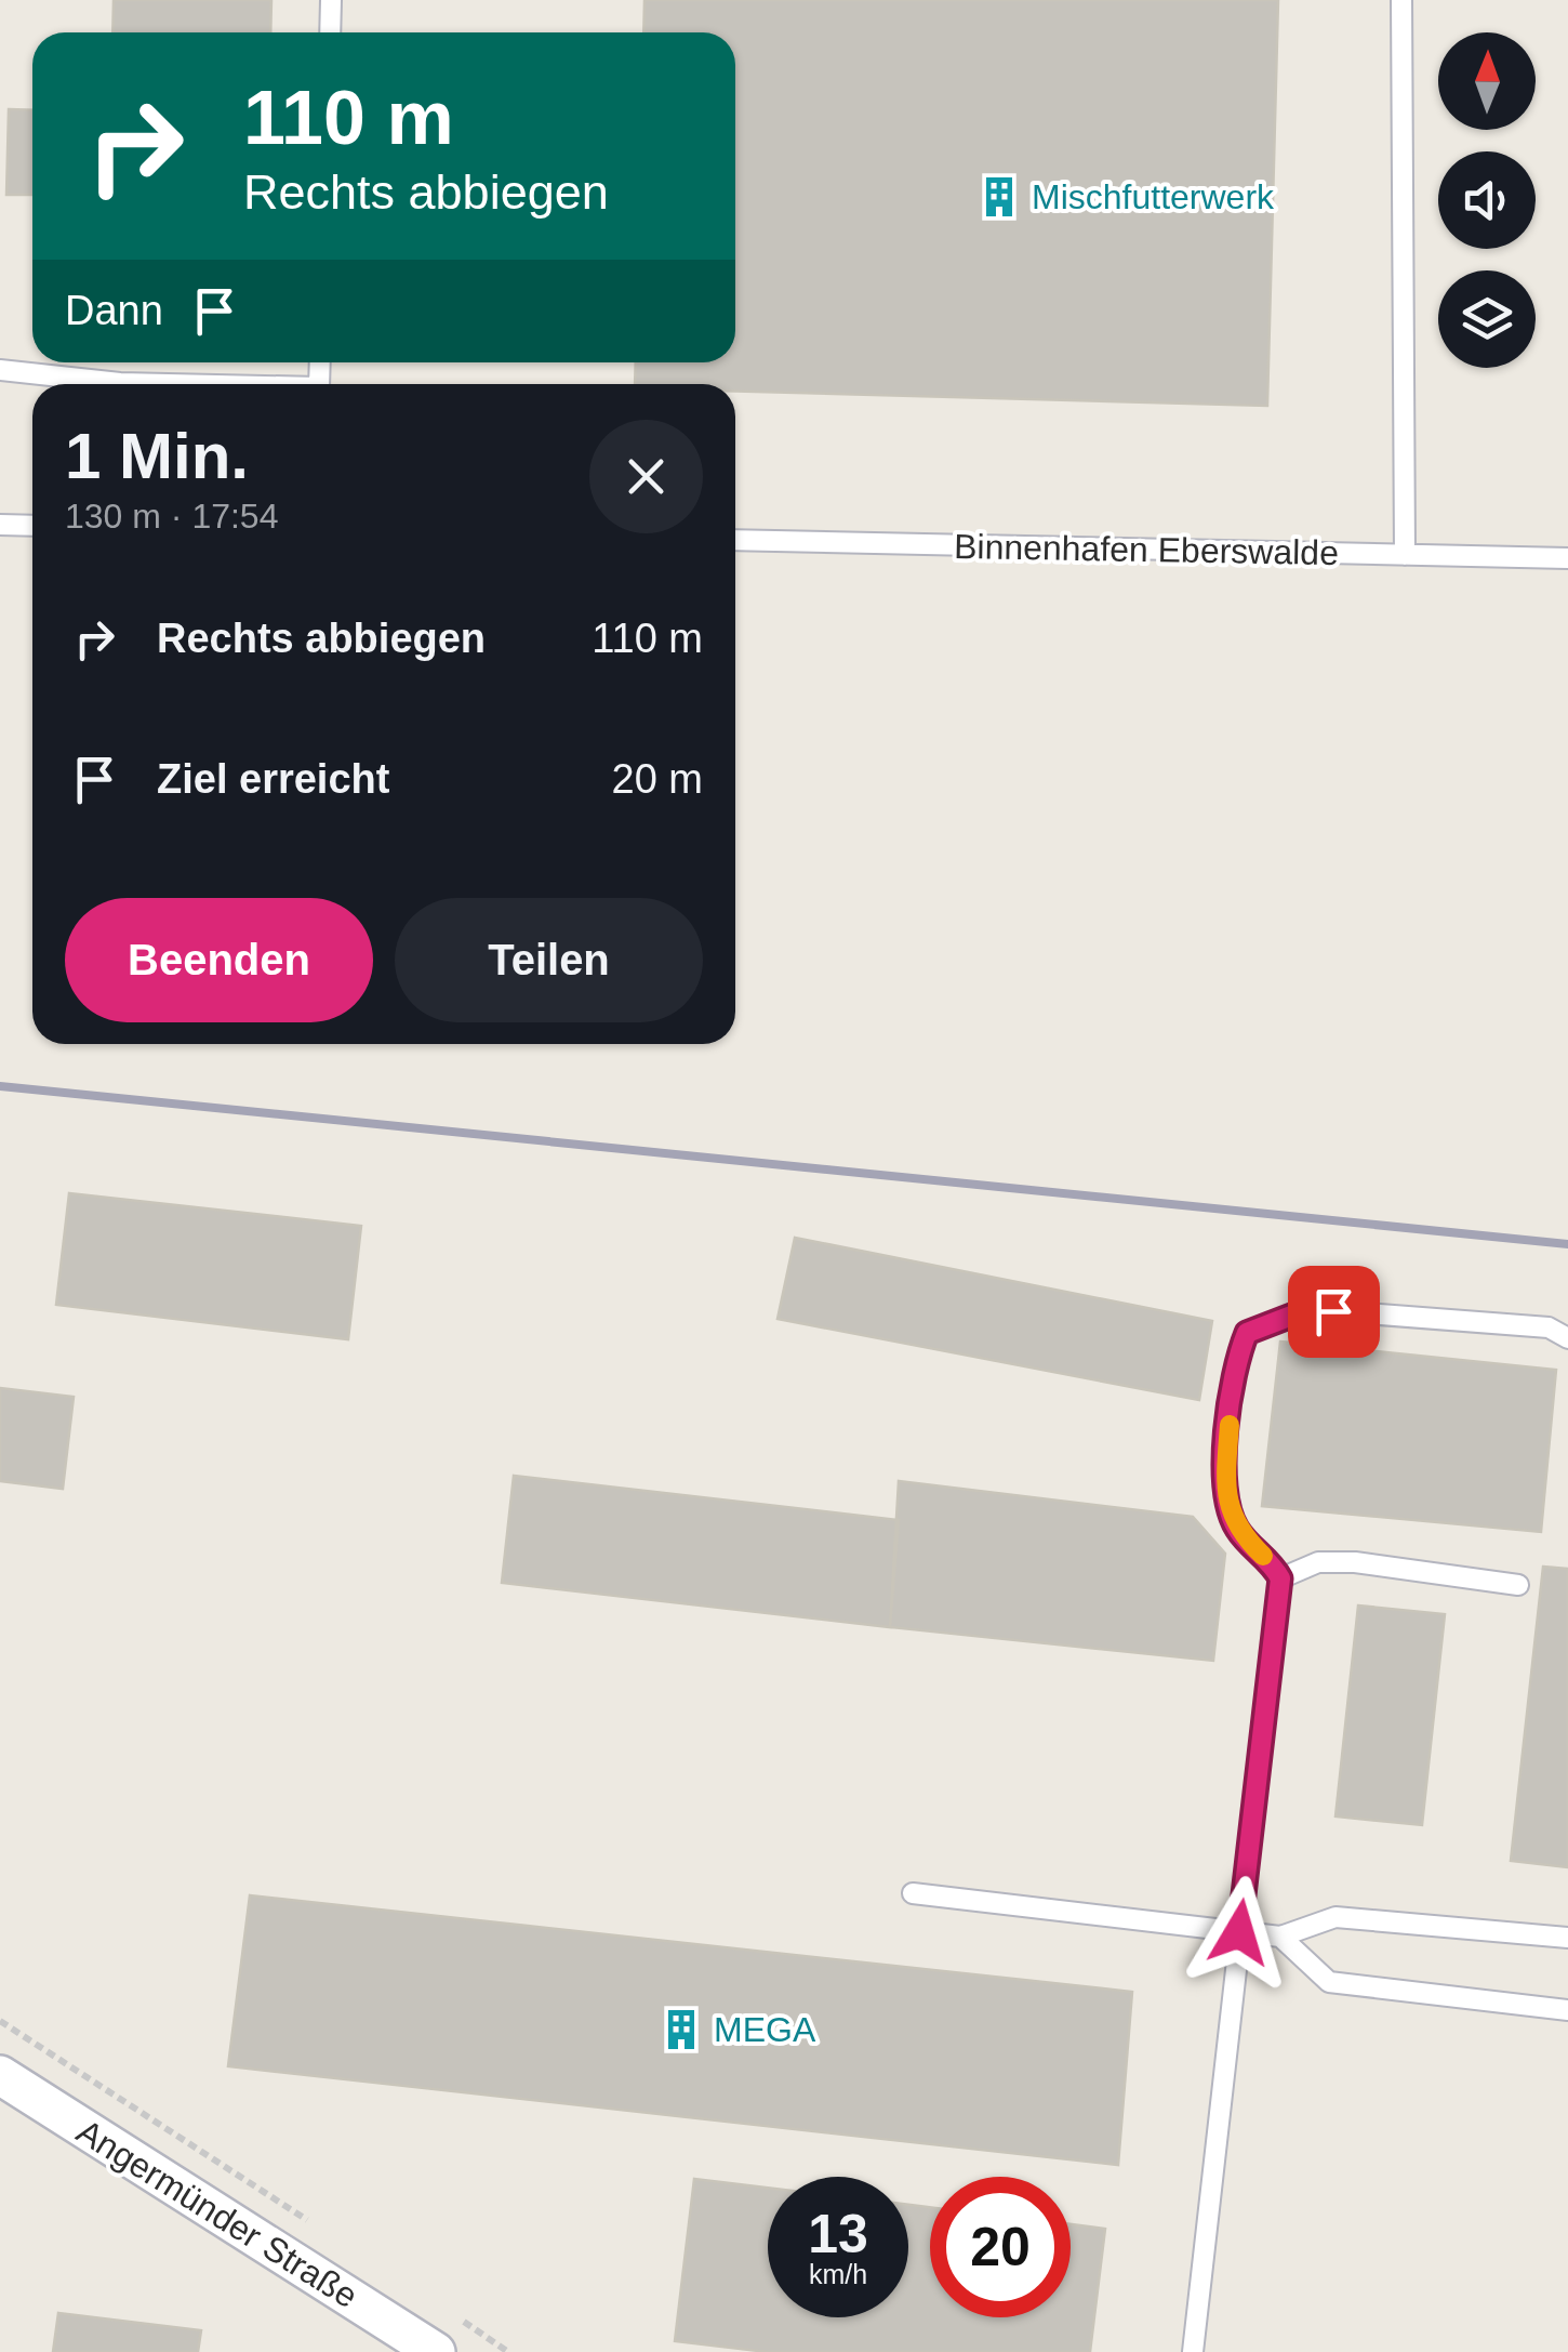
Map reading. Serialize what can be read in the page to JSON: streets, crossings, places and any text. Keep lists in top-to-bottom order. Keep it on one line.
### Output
{"streets":{"street":["Angermünder Straße"],"lane":["Binnenhafen Eberswalde"]},"places":{"building":["Mischfutterwerk","MEGA"]},"north":"top","page":{"turn":["110 m","Rechts abbiegen"],"then":"Dann","heading":["1 Min.","130 m · 17:54"],"list":[{"name":"Rechts abbiegen","value":"110 m"},{"name":"Ziel erreicht","value":"20 m"}],"buttons":["Beenden","Teilen"],"speed":"13 km/h","limit":"20"}}
